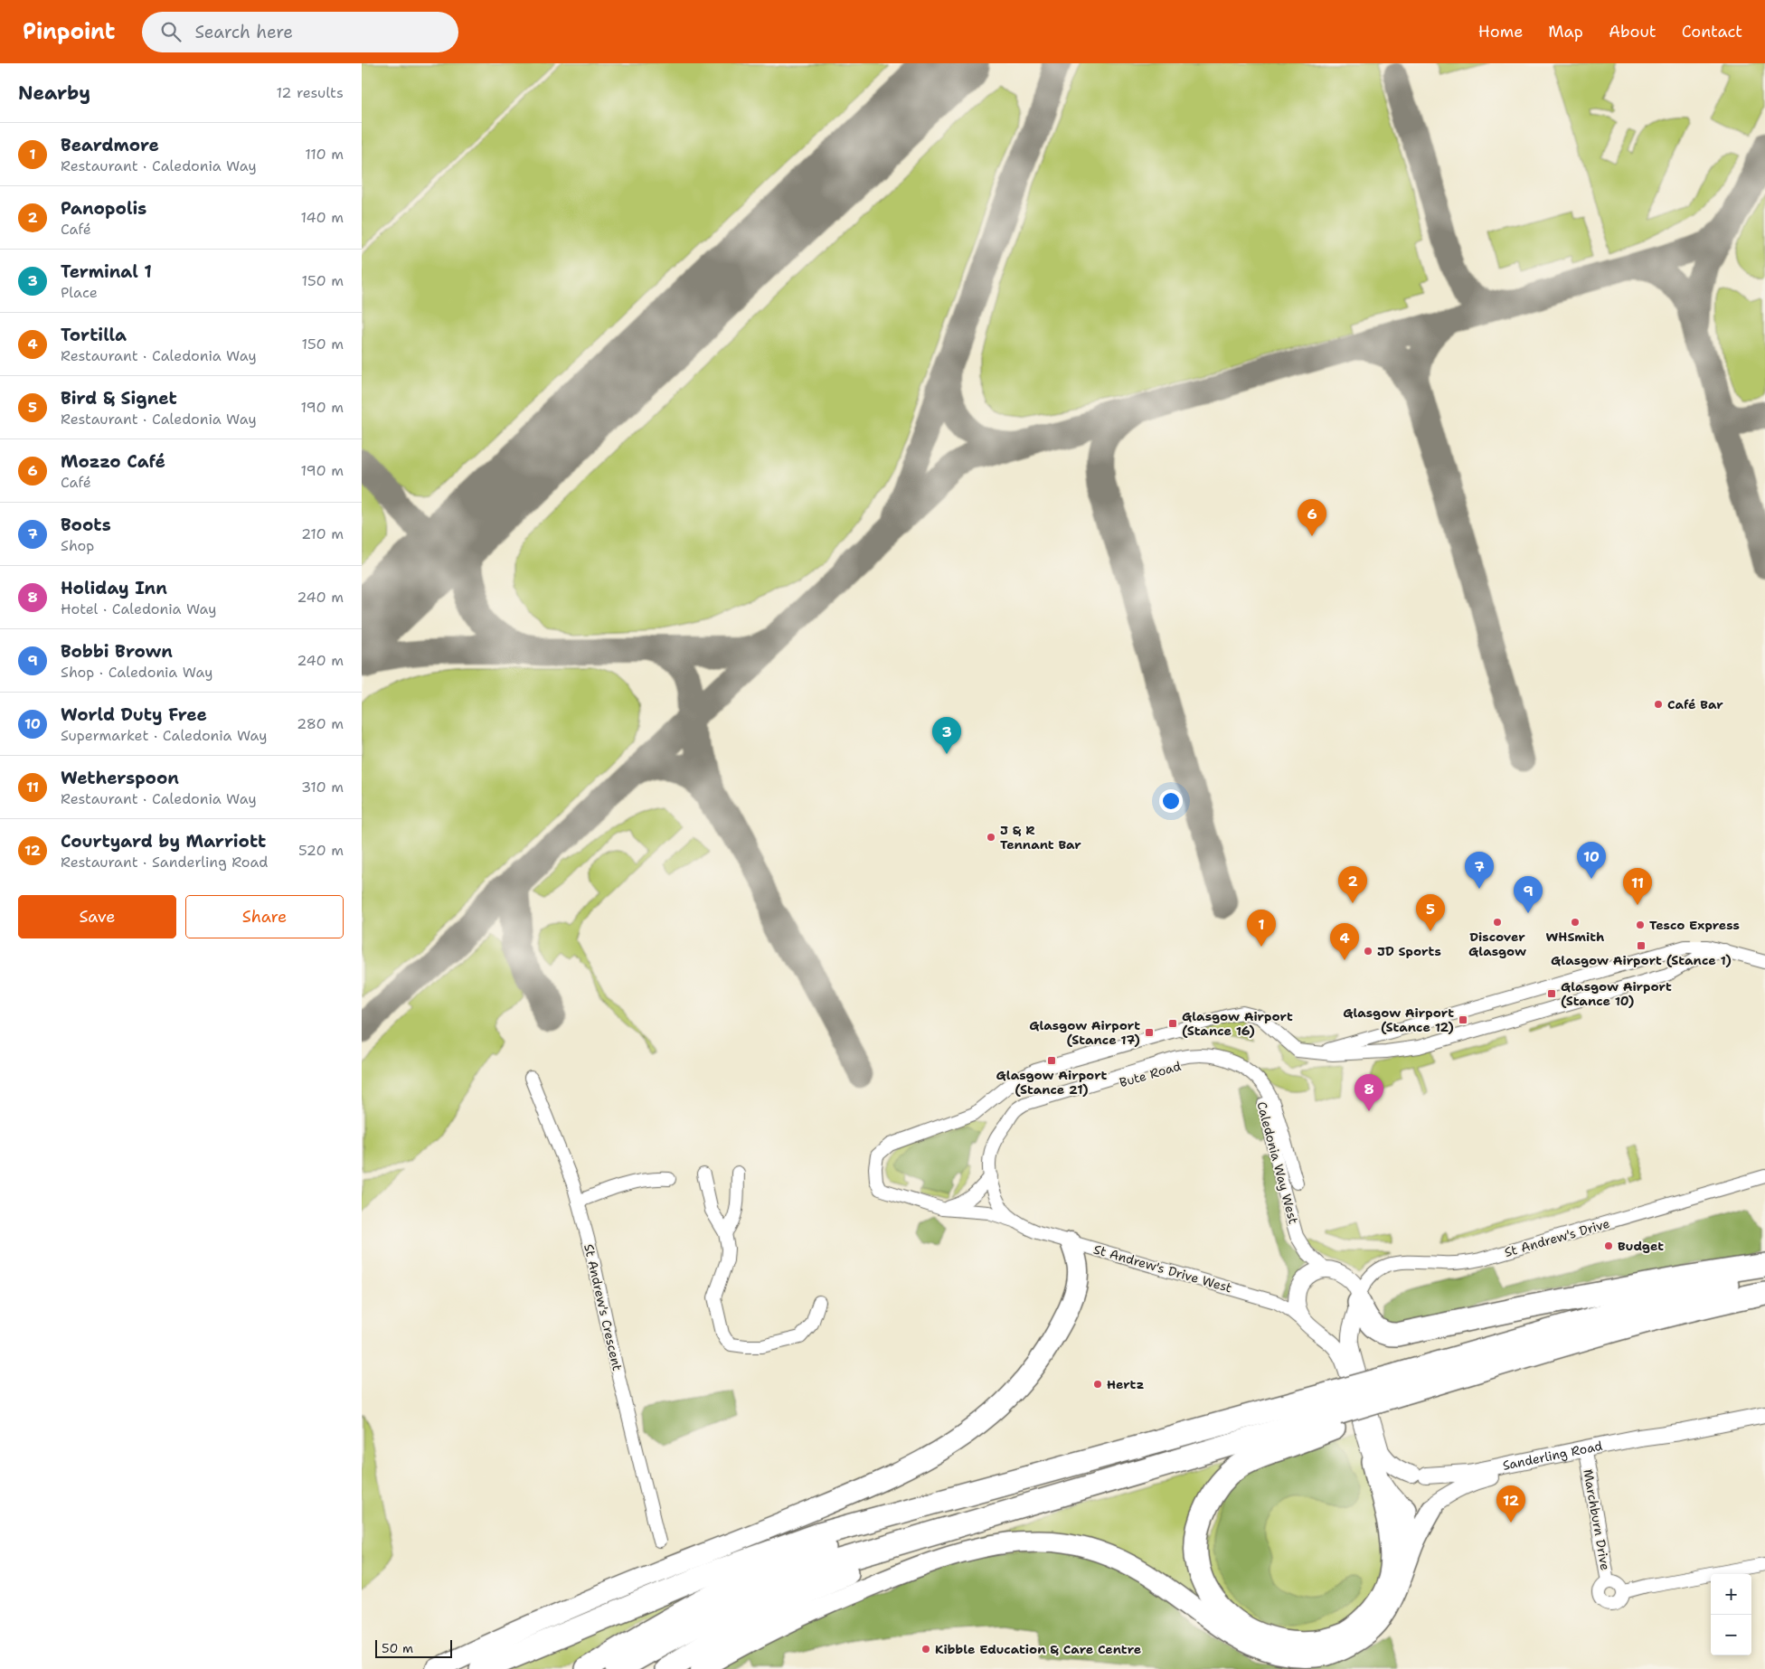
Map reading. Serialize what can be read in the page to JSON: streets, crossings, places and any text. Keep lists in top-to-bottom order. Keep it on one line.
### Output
{"streets":{"street":["Bute Road","Caledonia Way West","St Andrew's Drive","St Andrew's Drive West","St Andrew's Crescent","Sanderling Road","Marchburn Drive"]},"crossings":[["Bute Road","Caledonia Way West"],["Bute Road","St Andrew's Drive West"],["Sanderling Road","Marchburn Drive"]],"places":{"other":["Café Bar","J & R Tennant Bar","Discover Glasgow","WHSmith","Tesco Express","JD Sports","Budget","Hertz","Kibble Education & Care Centre"],"transit":["Glasgow Airport (Stance 1)","Glasgow Airport (Stance 10)","Glasgow Airport (Stance 12)","Glasgow Airport (Stance 16)","Glasgow Airport (Stance 17)","Glasgow Airport (Stance 21)"]},"scale_bar":"50 m","page":{"header":"Pinpoint","search":"Search here","nav":["Home","Map","About","Contact"],"heading":["Nearby","12 results"],"list":[{"mark":"1","name":"Beardmore","note":"Restaurant · Caledonia Way","value":"110 m"},{"mark":"2","name":"Panopolis","note":"Café","value":"140 m"},{"mark":"3","name":"Terminal 1","note":"Place","value":"150 m"},{"mark":"4","name":"Tortilla","note":"Restaurant · Caledonia Way","value":"150 m"},{"mark":"5","name":"Bird & Signet","note":"Restaurant · Caledonia Way","value":"190 m"},{"mark":"6","name":"Mozzo Café","note":"Café","value":"190 m"},{"mark":"7","name":"Boots","note":"Shop","value":"210 m"},{"mark":"8","name":"Holiday Inn","note":"Hotel · Caledonia Way","value":"240 m"},{"mark":"9","name":"Bobbi Brown","note":"Shop · Caledonia Way","value":"240 m"},{"mark":"10","name":"World Duty Free","note":"Supermarket · Caledonia Way","value":"280 m"},{"mark":"11","name":"Wetherspoon","note":"Restaurant · Caledonia Way","value":"310 m"},{"mark":"12","name":"Courtyard by Marriott","note":"Restaurant · Sanderling Road","value":"520 m"}],"pins":["6","3","10","7","2","11","9","5","1","4","8","12"],"buttons":["Save","Share"],"map_buttons":["+","−"],"scale":"50 m"}}
